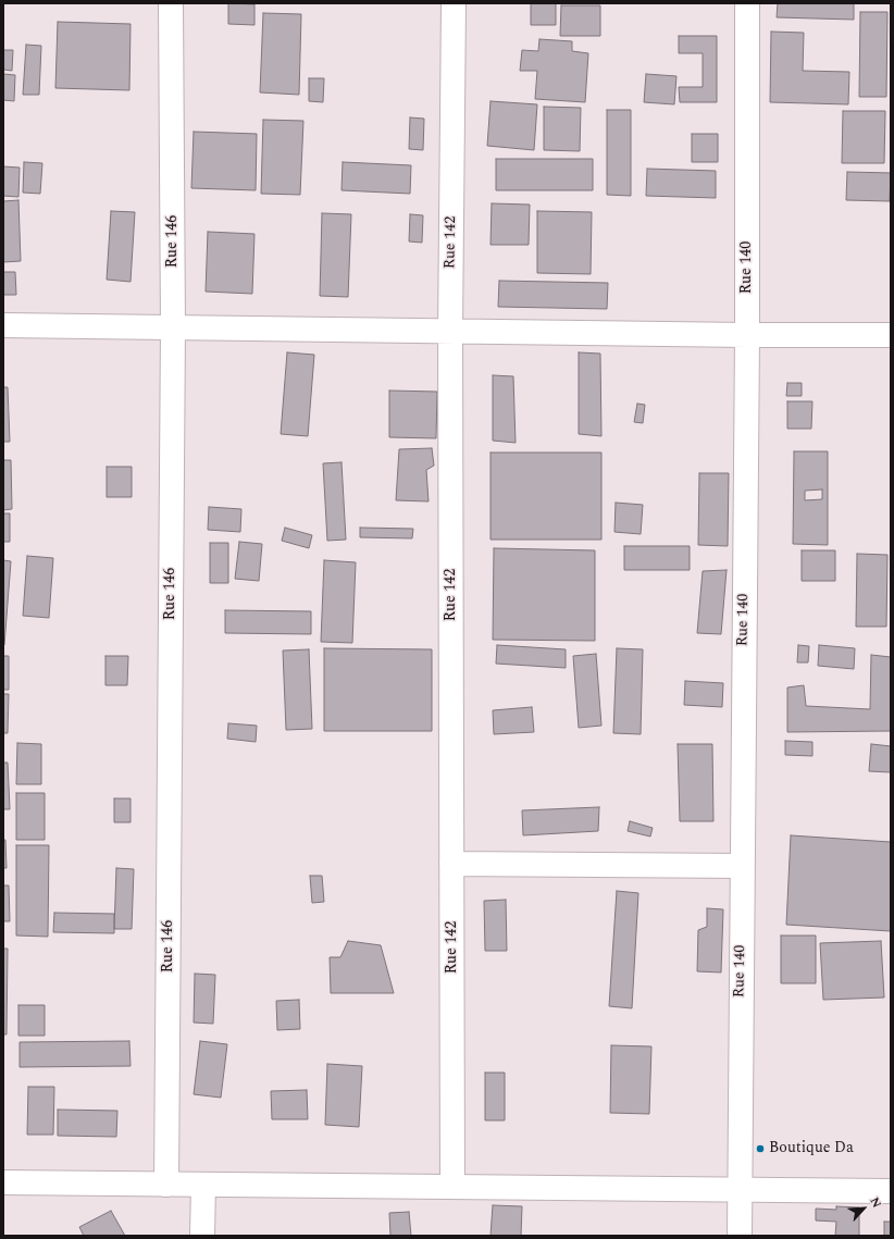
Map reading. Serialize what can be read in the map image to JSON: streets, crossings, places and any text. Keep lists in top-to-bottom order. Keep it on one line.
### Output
{"streets":{"street":["Rue 146","Rue 142","Rue 140"]},"places":["Boutique Da"],"north":"top right"}
